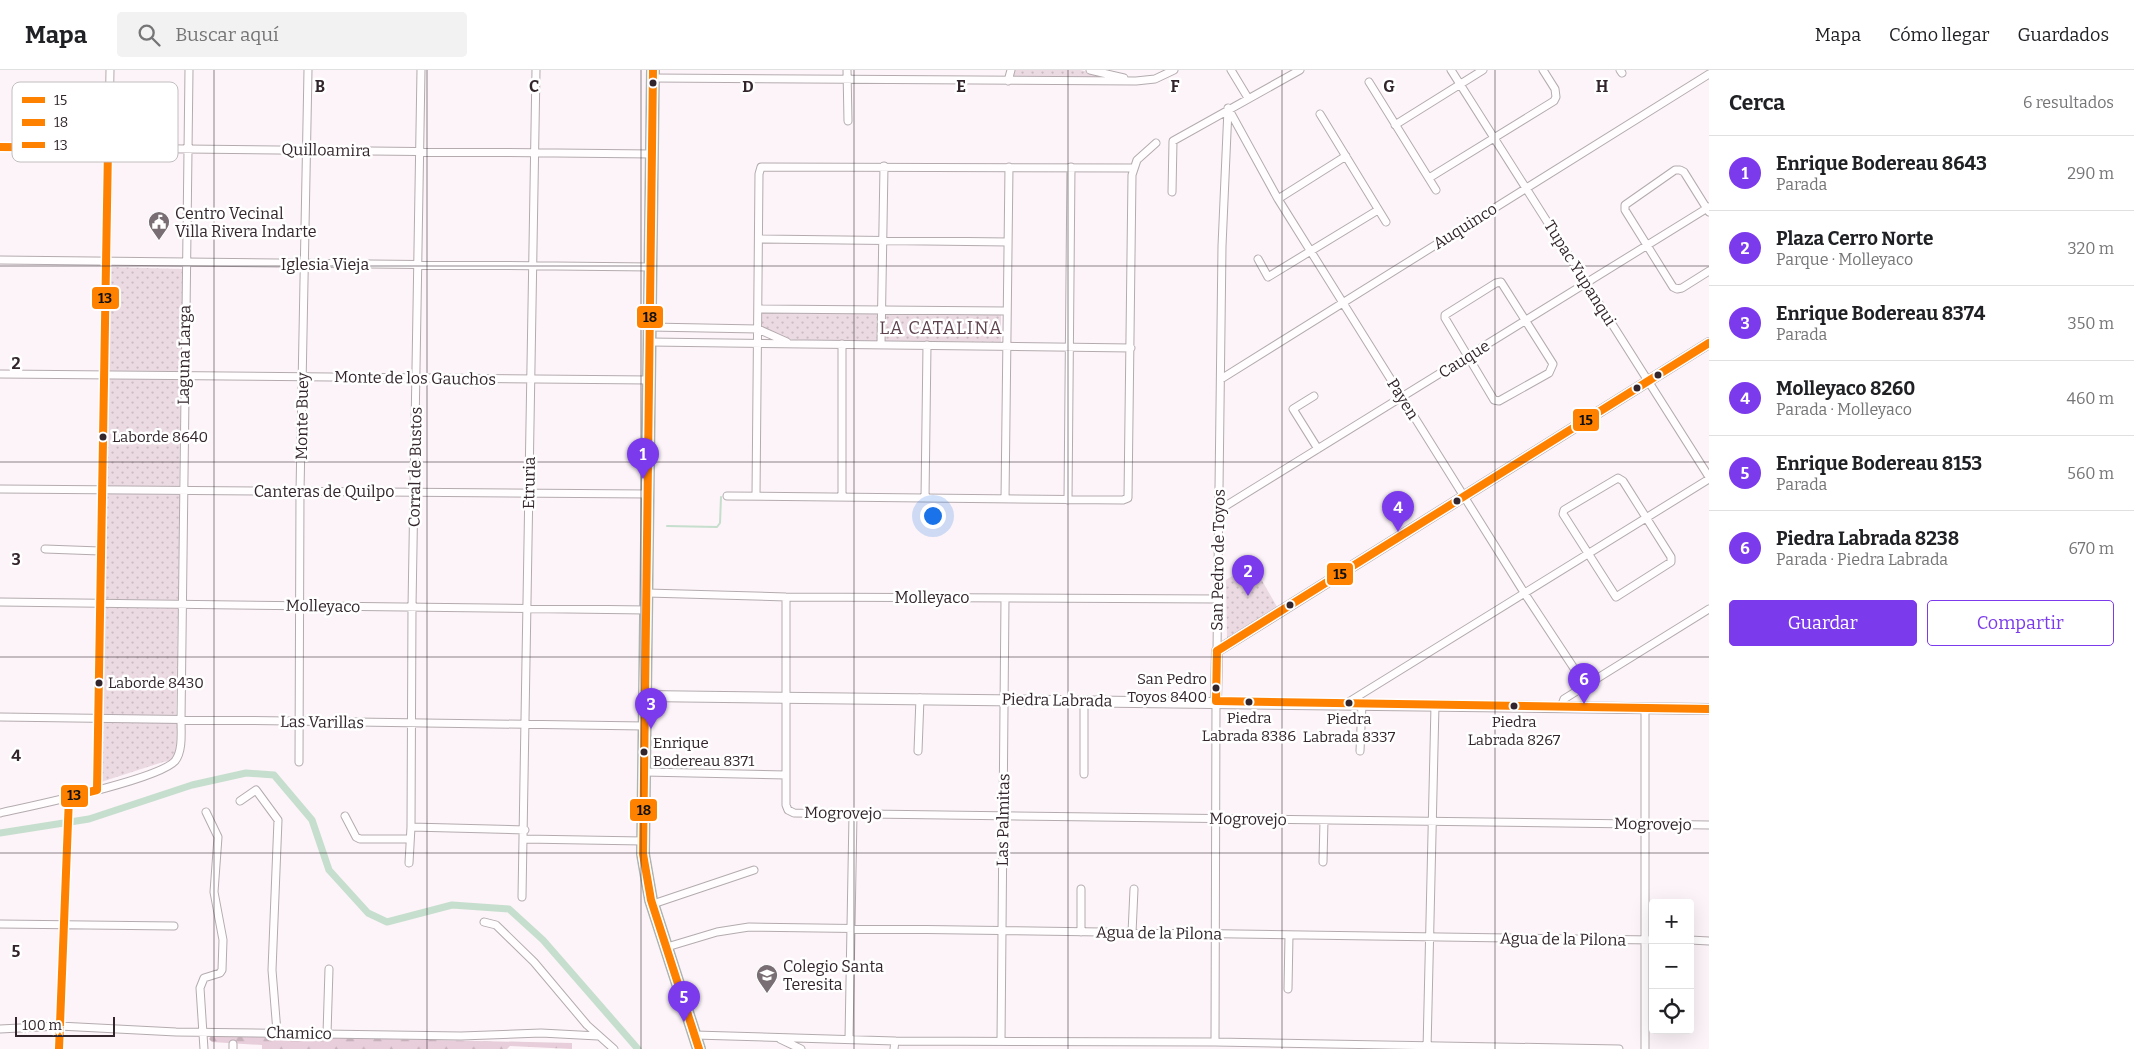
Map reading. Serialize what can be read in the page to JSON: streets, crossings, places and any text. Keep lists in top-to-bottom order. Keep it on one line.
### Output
{"streets":{"main road":["San Pedro de Toyos","Piedra Labrada"],"street":["Quilloamira","Auquinco","Iglesia Vieja","Tupac Yupanqui","Laguna Larga","Cauque","Monte de los Gauchos","Payen","Monte Buey","Corral de Bustos","Etruria","Canteras de Quilpo","Molleyaco","Las Varillas","Mogrovejo","Las Palmitas","Agua de la Pilona","Chamico"]},"crossings":[["Quilloamira","Laguna Larga"],["Quilloamira","Monte Buey"],["Quilloamira","Corral de Bustos"],["Quilloamira","Etruria"],["Auquinco","Tupac Yupanqui"],["Auquinco","Payen"],["Auquinco","San Pedro de Toyos"],["Iglesia Vieja","Laguna Larga"],["Iglesia Vieja","Monte Buey"],["Iglesia Vieja","Corral de Bustos"],["Iglesia Vieja","Etruria"],["Tupac Yupanqui","Cauque"],["Laguna Larga","Monte de los Gauchos"],["Laguna Larga","Canteras de Quilpo"],["Laguna Larga","Molleyaco"],["Laguna Larga","Las Varillas"],["Cauque","Payen"],["Cauque","San Pedro de Toyos"],["Monte de los Gauchos","Monte Buey"],["Monte de los Gauchos","Corral de Bustos"],["Monte de los Gauchos","Etruria"],["Payen","San Pedro de Toyos"],["Monte Buey","Canteras de Quilpo"],["Monte Buey","Molleyaco"],["Monte Buey","Las Varillas"],["Corral de Bustos","Canteras de Quilpo"],["Corral de Bustos","Molleyaco"],["Corral de Bustos","Las Varillas"],["Etruria","Canteras de Quilpo"],["Etruria","Molleyaco"],["Etruria","Las Varillas"],["San Pedro de Toyos","Molleyaco"],["San Pedro de Toyos","Piedra Labrada"],["San Pedro de Toyos","Mogrovejo"],["San Pedro de Toyos","Agua de la Pilona"],["Molleyaco","Las Palmitas"],["Piedra Labrada","Las Palmitas"],["Mogrovejo","Las Palmitas"],["Las Palmitas","Agua de la Pilona"]],"districts":["LA CATALINA"],"places":{"public building":["Centro Vecinal Villa Rivera Indarte"],"other":["Laborde 8640","Laborde 8430","San Pedro Toyos 8400","Piedra Labrada 8386","Piedra Labrada 8337","Piedra Labrada 8267","Enrique Bodereau 8371"],"school or university":["Colegio Santa Teresita"]},"lines":["transit line 18","transit line 13","transit line 15"],"legend":["15","18","13"],"scale_bar":"100 m","page":{"header":"Mapa","search":"Buscar aquí","nav":["Mapa","Cómo llegar","Guardados"],"heading":["Cerca","6 resultados"],"list":[{"mark":"1","name":"Enrique Bodereau 8643","note":"Parada","value":"290 m"},{"mark":"2","name":"Plaza Cerro Norte","note":"Parque · Molleyaco","value":"320 m"},{"mark":"3","name":"Enrique Bodereau 8374","note":"Parada","value":"350 m"},{"mark":"4","name":"Molleyaco 8260","note":"Parada · Molleyaco","value":"460 m"},{"mark":"5","name":"Enrique Bodereau 8153","note":"Parada","value":"560 m"},{"mark":"6","name":"Piedra Labrada 8238","note":"Parada · Piedra Labrada","value":"670 m"}],"pins":["1","4","2","6","3","5"],"buttons":["Guardar","Compartir"],"map_buttons":["+","−"],"scale":"100 m"},"grid":{"columns":["B","C","D","E","F","G","H"],"rows":["2","3","4","5"]}}
